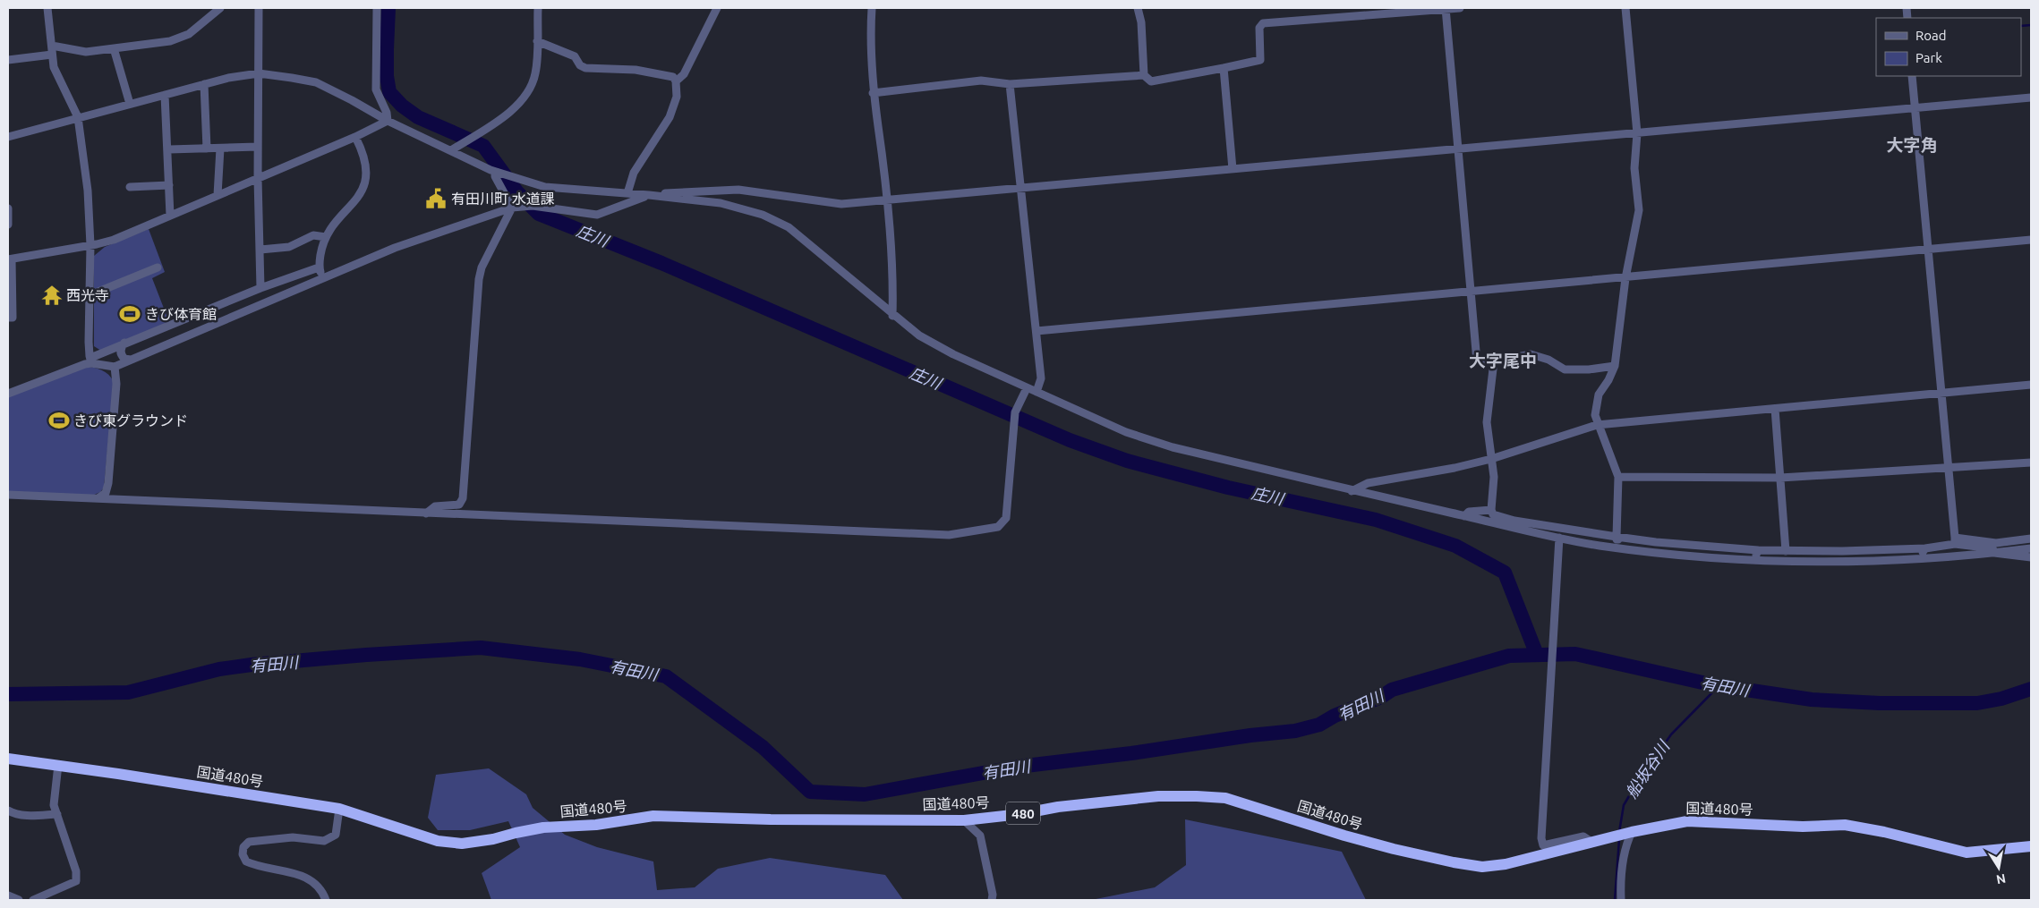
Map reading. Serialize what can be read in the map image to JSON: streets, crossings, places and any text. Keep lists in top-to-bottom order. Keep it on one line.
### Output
{"streets":{"highway":["国道480号","480"]},"districts":["大字角","大字尾中"],"water":["庄川","有田川","船坂谷川"],"places":{"public building":["有田川町 水道課"],"temple":["西光寺"],"sports":["きび体育館","きび東グラウンド"]},"legend":["Road","Park"],"north":"bottom"}
